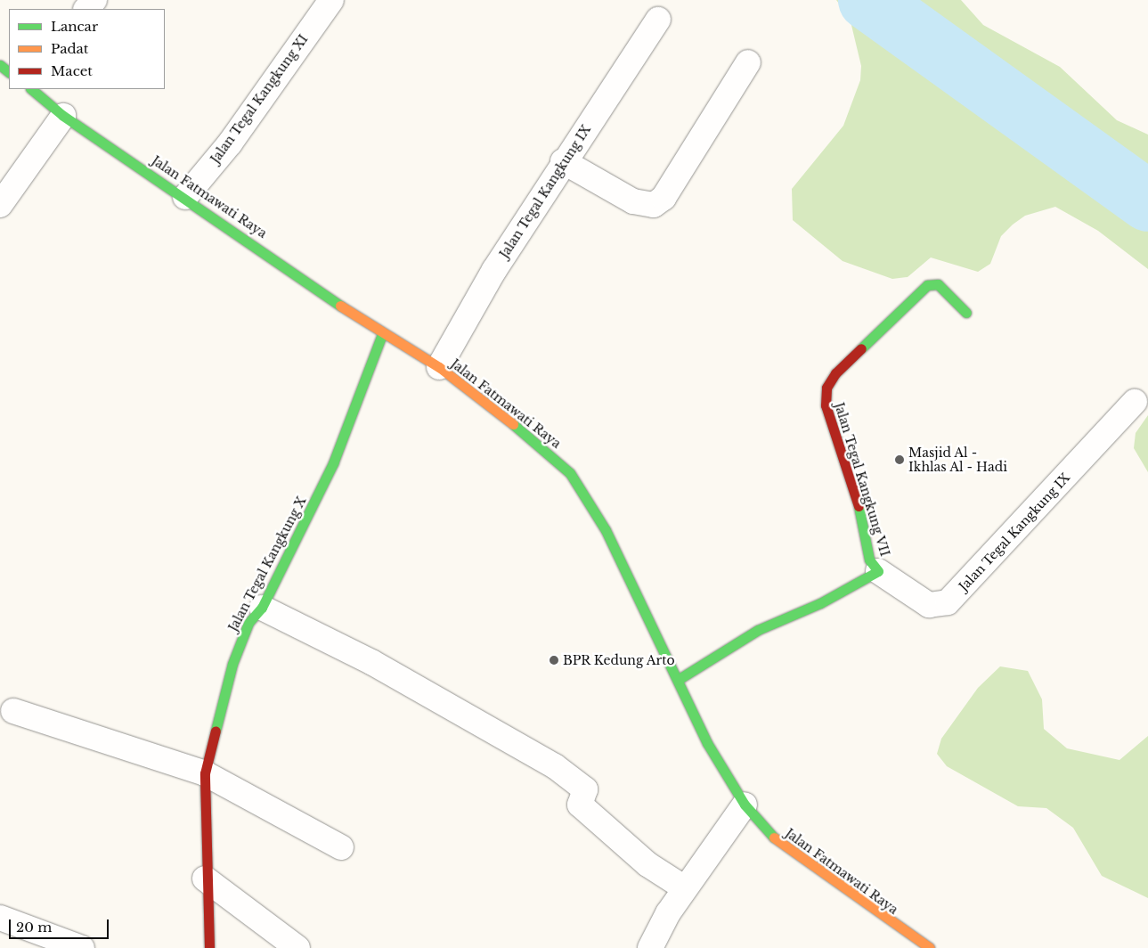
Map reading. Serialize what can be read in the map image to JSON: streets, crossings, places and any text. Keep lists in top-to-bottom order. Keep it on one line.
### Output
{"streets":{"main road":["Jalan Fatmawati Raya","Jalan Tegal Kangkung VII","Jalan Tegal Kangkung X"],"street":["Jalan Tegal Kangkung XI","Jalan Tegal Kangkung IX"]},"crossings":[["Jalan Tegal Kangkung XI","Jalan Fatmawati Raya"],["Jalan Tegal Kangkung IX","Jalan Fatmawati Raya"],["Jalan Tegal Kangkung IX","Jalan Tegal Kangkung VII"],["Jalan Fatmawati Raya","Jalan Tegal Kangkung VII"],["Jalan Fatmawati Raya","Jalan Tegal Kangkung X"]],"places":["Masjid Al - Ikhlas Al - Hadi","BPR Kedung Arto"],"legend":["Lancar","Padat","Macet"],"scale_bar":"20 m"}
